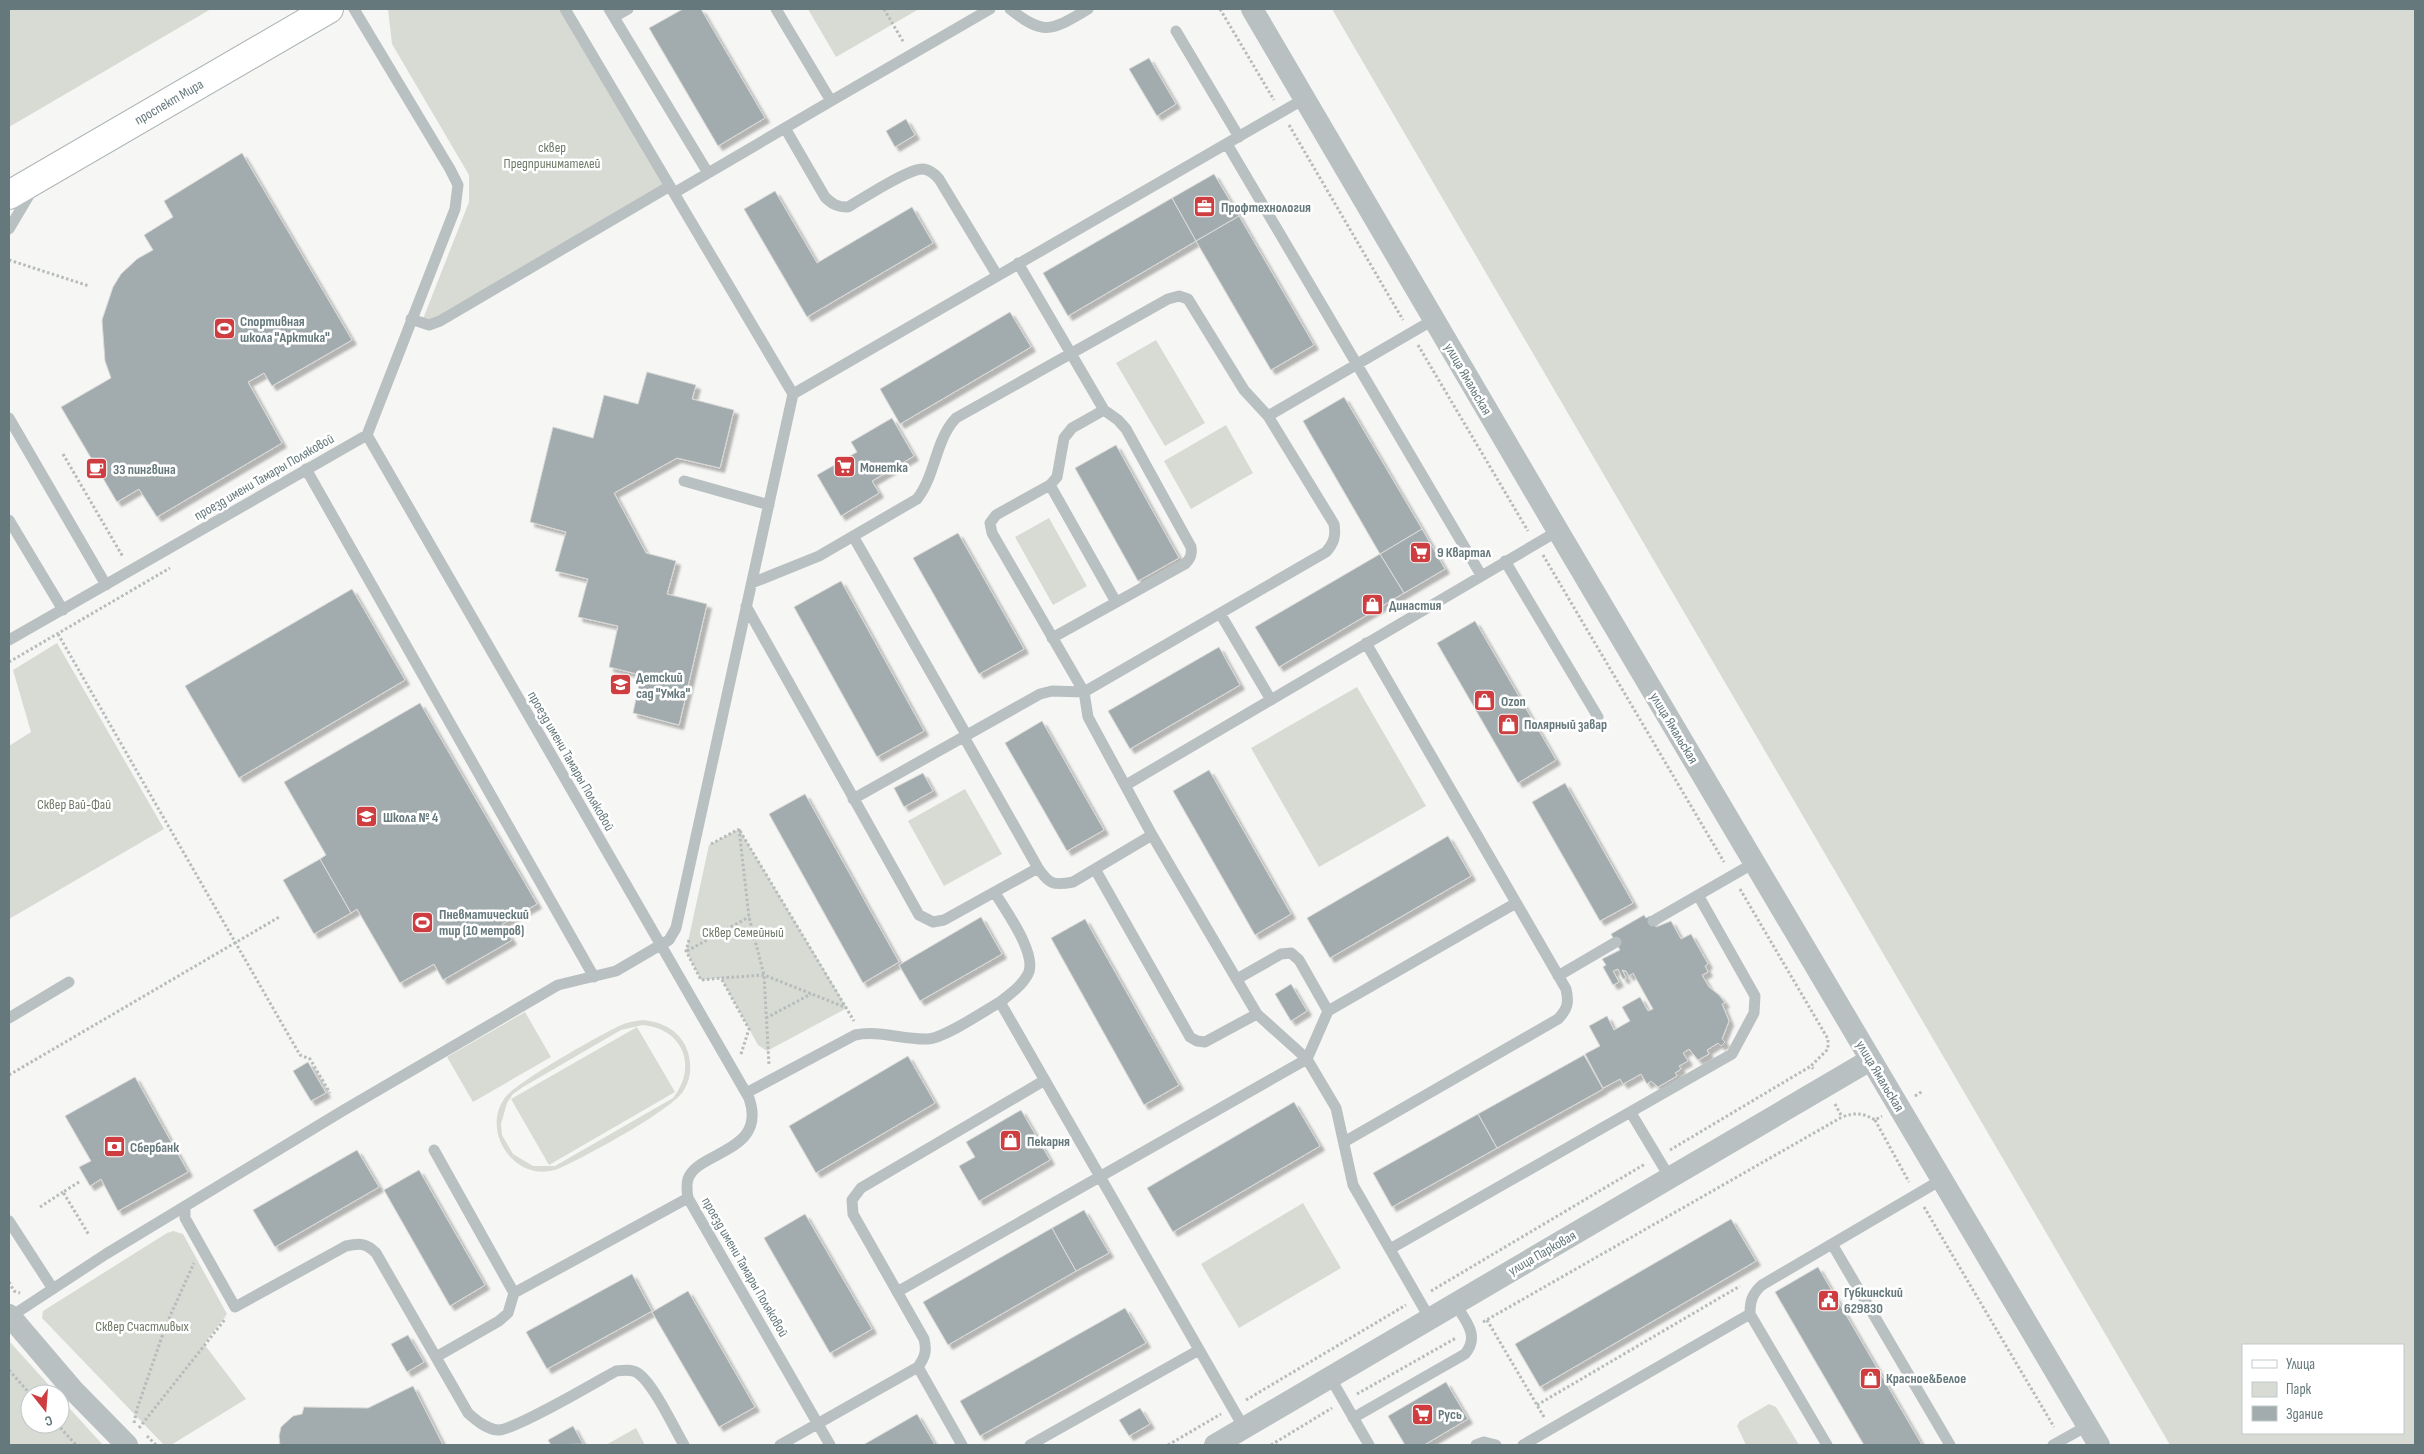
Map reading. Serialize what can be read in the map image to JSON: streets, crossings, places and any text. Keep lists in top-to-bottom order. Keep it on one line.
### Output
{"streets":{"main road":["проспект Мира"],"street":["улица Ямальская","улица Парковая"],"lane":["проезд имени Тамары Поляковой"]},"crossings":[["улица Ямальская","улица Парковая"]],"parks":["сквер Предпринимателей","Сквер Вай-Фай","Сквер Семейный","Сквер Счастливых"],"places":{"office":["Профтехнология"],"sports":["Спортивная школа \"Арктика\"","Пневматический тир (10 метров)"],"supermarket":["Монетка","9 Квартал","Русь"],"cafe":["33 пингвина"],"shop":["Династия","Ozon","Полярный завар","Пекарня","Красное&Белое"],"school or university":["Детский сад \"Умка\"","Школа № 4"],"bank":["Сбербанк"],"public building":["Губкинский 629830"]},"legend":["Улица","Парк","Здание"],"north":"bottom"}
